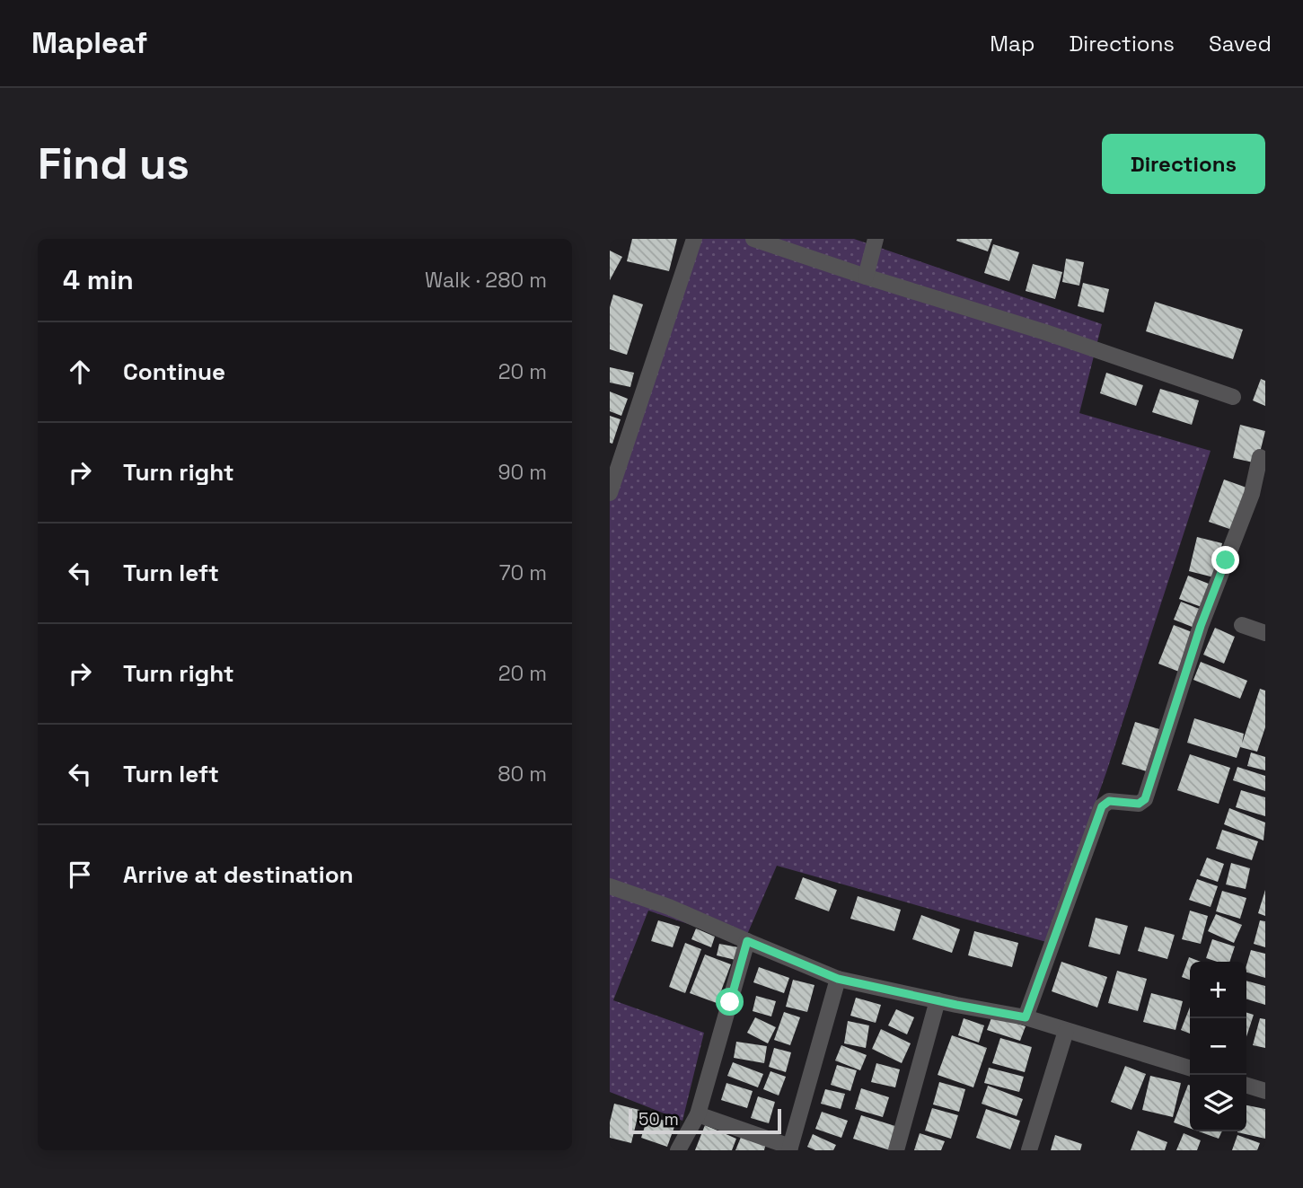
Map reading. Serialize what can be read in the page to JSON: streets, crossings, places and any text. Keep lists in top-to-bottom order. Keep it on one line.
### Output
{"scale_bar":"50 m","page":{"header":"Mapleaf","nav":["Map","Directions","Saved"],"buttons":"Directions","title":"Find us","heading":["4 min","Walk · 280 m"],"list":[["Continue","20 m"],["Turn right","90 m"],["Turn left","70 m"],["Turn right","20 m"],["Turn left","80 m"],"Arrive at destination"],"map_buttons":["+","−"],"scale":"50 m"}}
